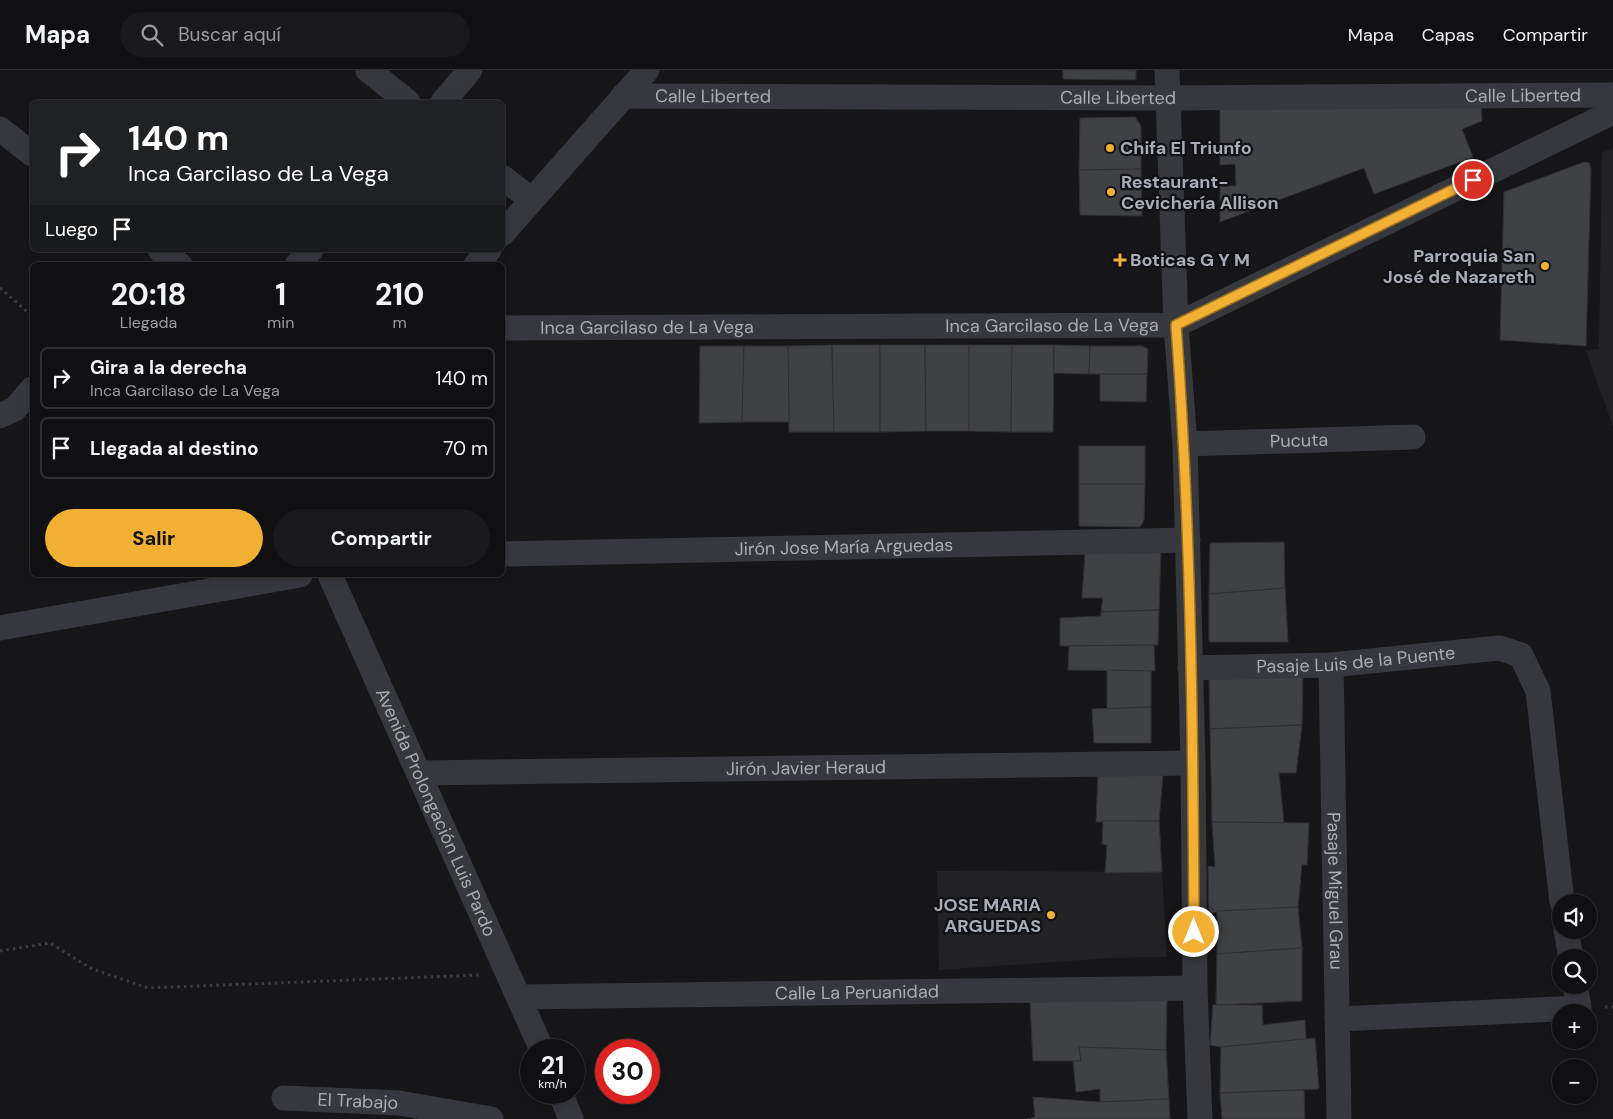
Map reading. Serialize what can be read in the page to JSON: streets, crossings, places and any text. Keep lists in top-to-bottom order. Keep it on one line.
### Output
{"streets":{"street":["Calle Liberted","Inca Garcilaso de La Vega","Pucuta","Jirón Jose María Arguedas","Pasaje Luis de la Puente","Jirón Javier Heraud","Avenida Prolongación Luis Pardo","Pasaje Miguel Grau","Calle La Peruanidad","El Trabajo"]},"crossings":[["Pasaje Luis de la Puente","Pasaje Miguel Grau"],["Jirón Javier Heraud","Avenida Prolongación Luis Pardo"],["Avenida Prolongación Luis Pardo","Calle La Peruanidad"]],"places":{"other":["Chifa El Triunfo","Restaurant- Cevichería Allison","Parroquia San José de Nazareth","JOSE MARIA ARGUEDAS"],"health":["Boticas G Y M"]},"page":{"header":"Mapa","search":"Buscar aquí","nav":["Mapa","Capas","Compartir"],"turn":["140 m","Inca Garcilaso de La Vega"],"then":"Luego","eta":["20:18","Llegada","1","min","210","m"],"list":[{"name":"Gira a la derecha","note":"Inca Garcilaso de La Vega","value":"140 m"},{"name":"Llegada al destino","value":"70 m"}],"buttons":["Salir","Compartir"],"map_buttons":["+","−"],"speed":"21 km/h","limit":"30"}}
